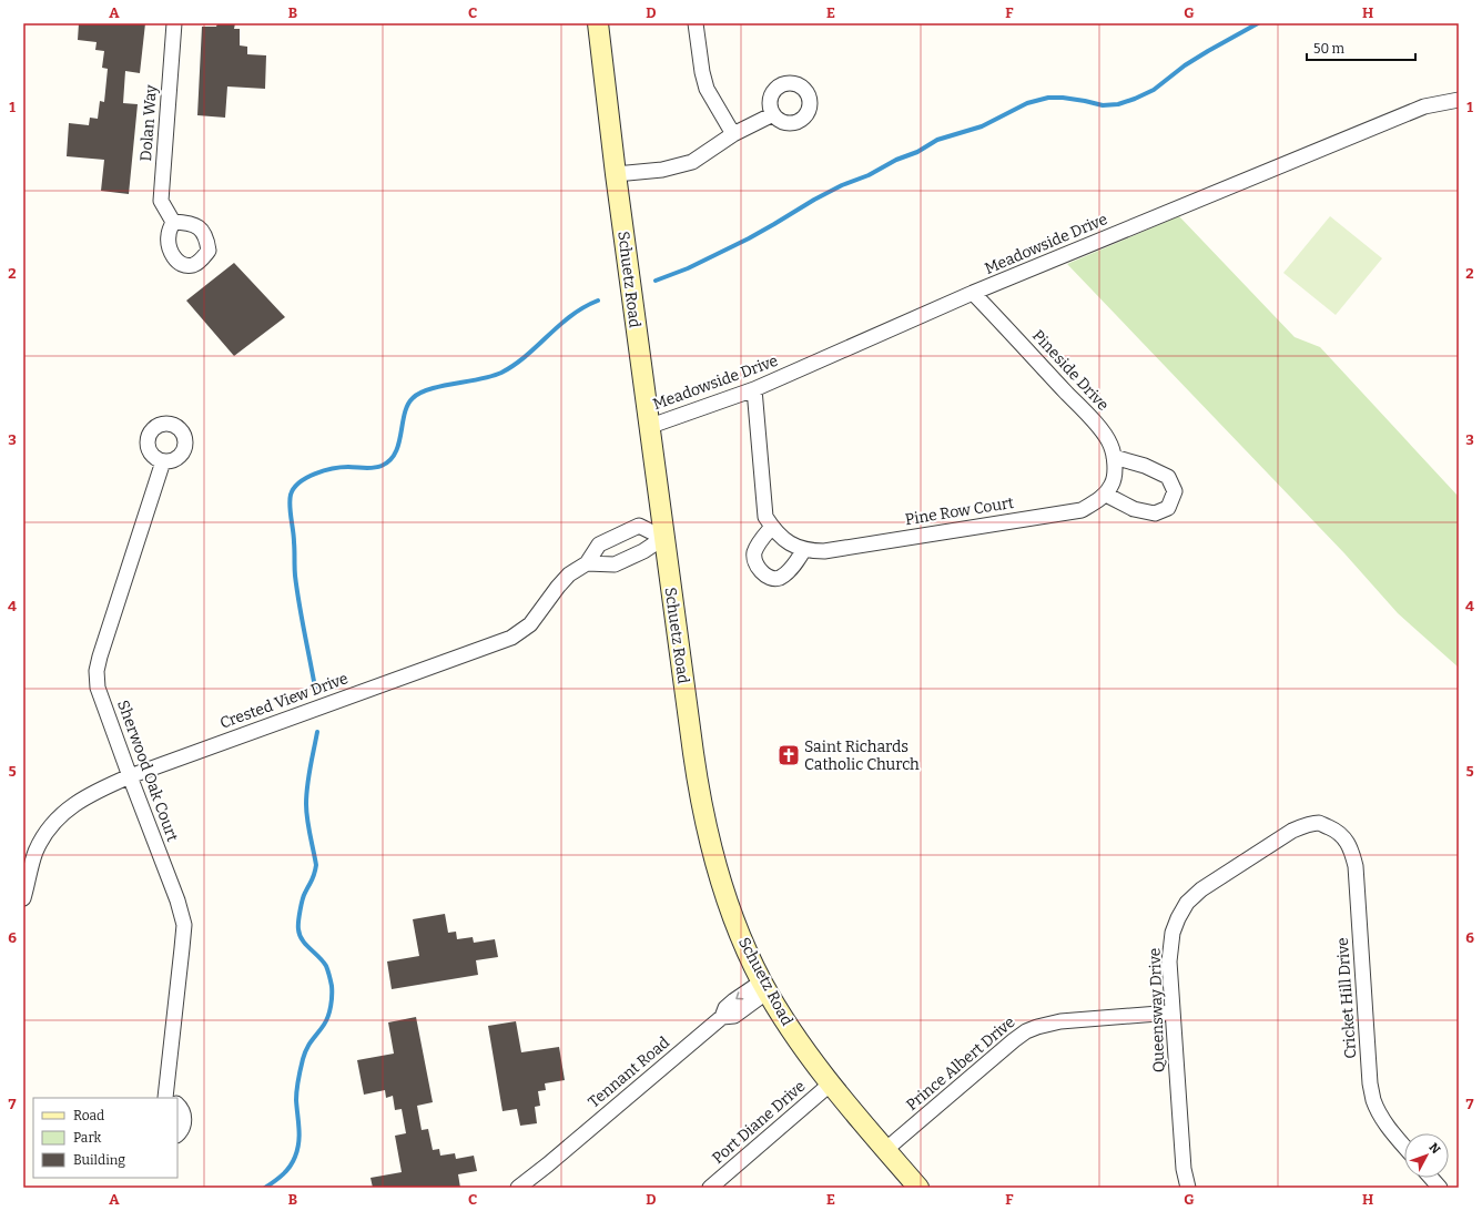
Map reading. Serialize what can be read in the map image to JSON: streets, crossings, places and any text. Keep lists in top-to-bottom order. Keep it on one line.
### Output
{"streets":{"main road":["Schuetz Road"],"street":["Dolan Way","Meadowside Drive","Pineside Drive","Pine Row Court","Crested View Drive","Sherwood Oak Court","Cricket Hill Drive","Queensway Drive","Prince Albert Drive","Tennant Road","Port Diane Drive"]},"crossings":[["Meadowside Drive","Schuetz Road"],["Meadowside Drive","Pineside Drive"],["Meadowside Drive","Pine Row Court"],["Schuetz Road","Crested View Drive"],["Schuetz Road","Prince Albert Drive"],["Schuetz Road","Tennant Road"],["Schuetz Road","Port Diane Drive"],["Pineside Drive","Pine Row Court"],["Crested View Drive","Sherwood Oak Court"],["Cricket Hill Drive","Queensway Drive"],["Queensway Drive","Prince Albert Drive"]],"places":{"church":["Saint Richards Catholic Church"]},"legend":["Road","Park","Building"],"scale_bar":"50 m","north":"top right","grid":{"columns":["A","B","C","D","E","F","G","H"],"rows":["1","2","3","4","5","6","7"]}}
